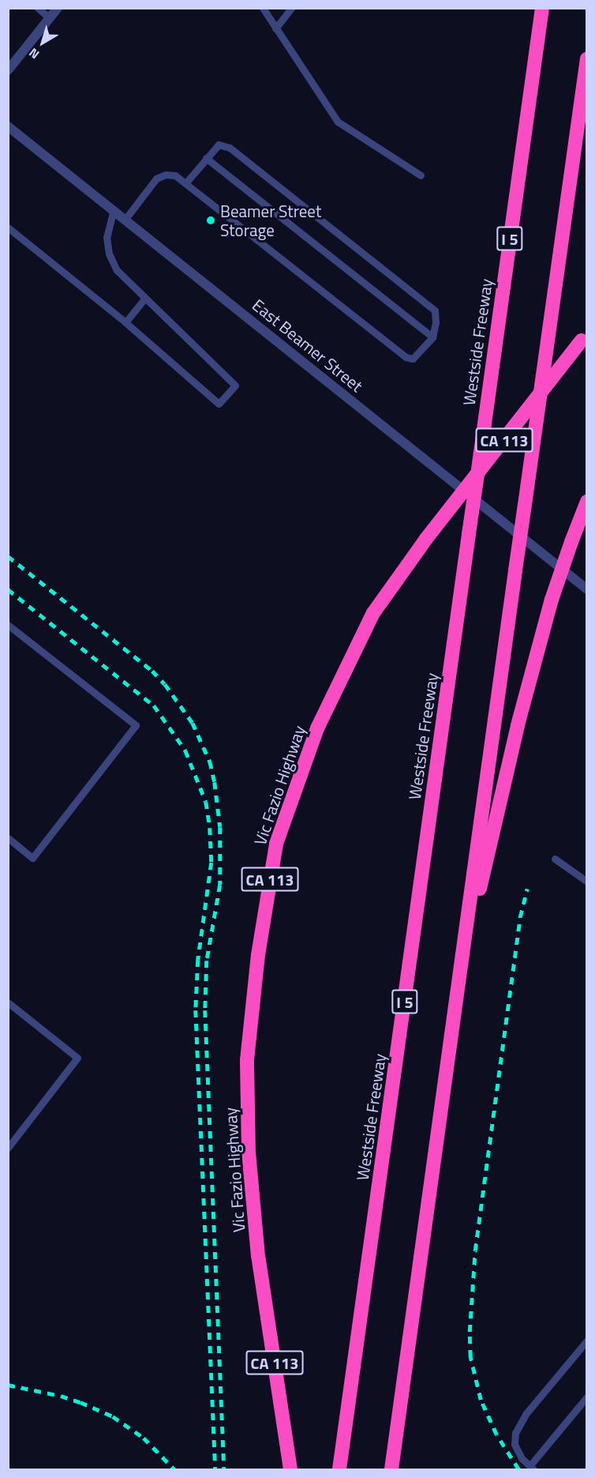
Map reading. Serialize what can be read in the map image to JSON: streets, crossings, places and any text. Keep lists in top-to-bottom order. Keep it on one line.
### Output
{"streets":{"highway":["I 5","Westside Freeway","CA 113","Vic Fazio Highway"],"street":["East Beamer Street"]},"places":["Beamer Street Storage"],"north":"bottom left"}
